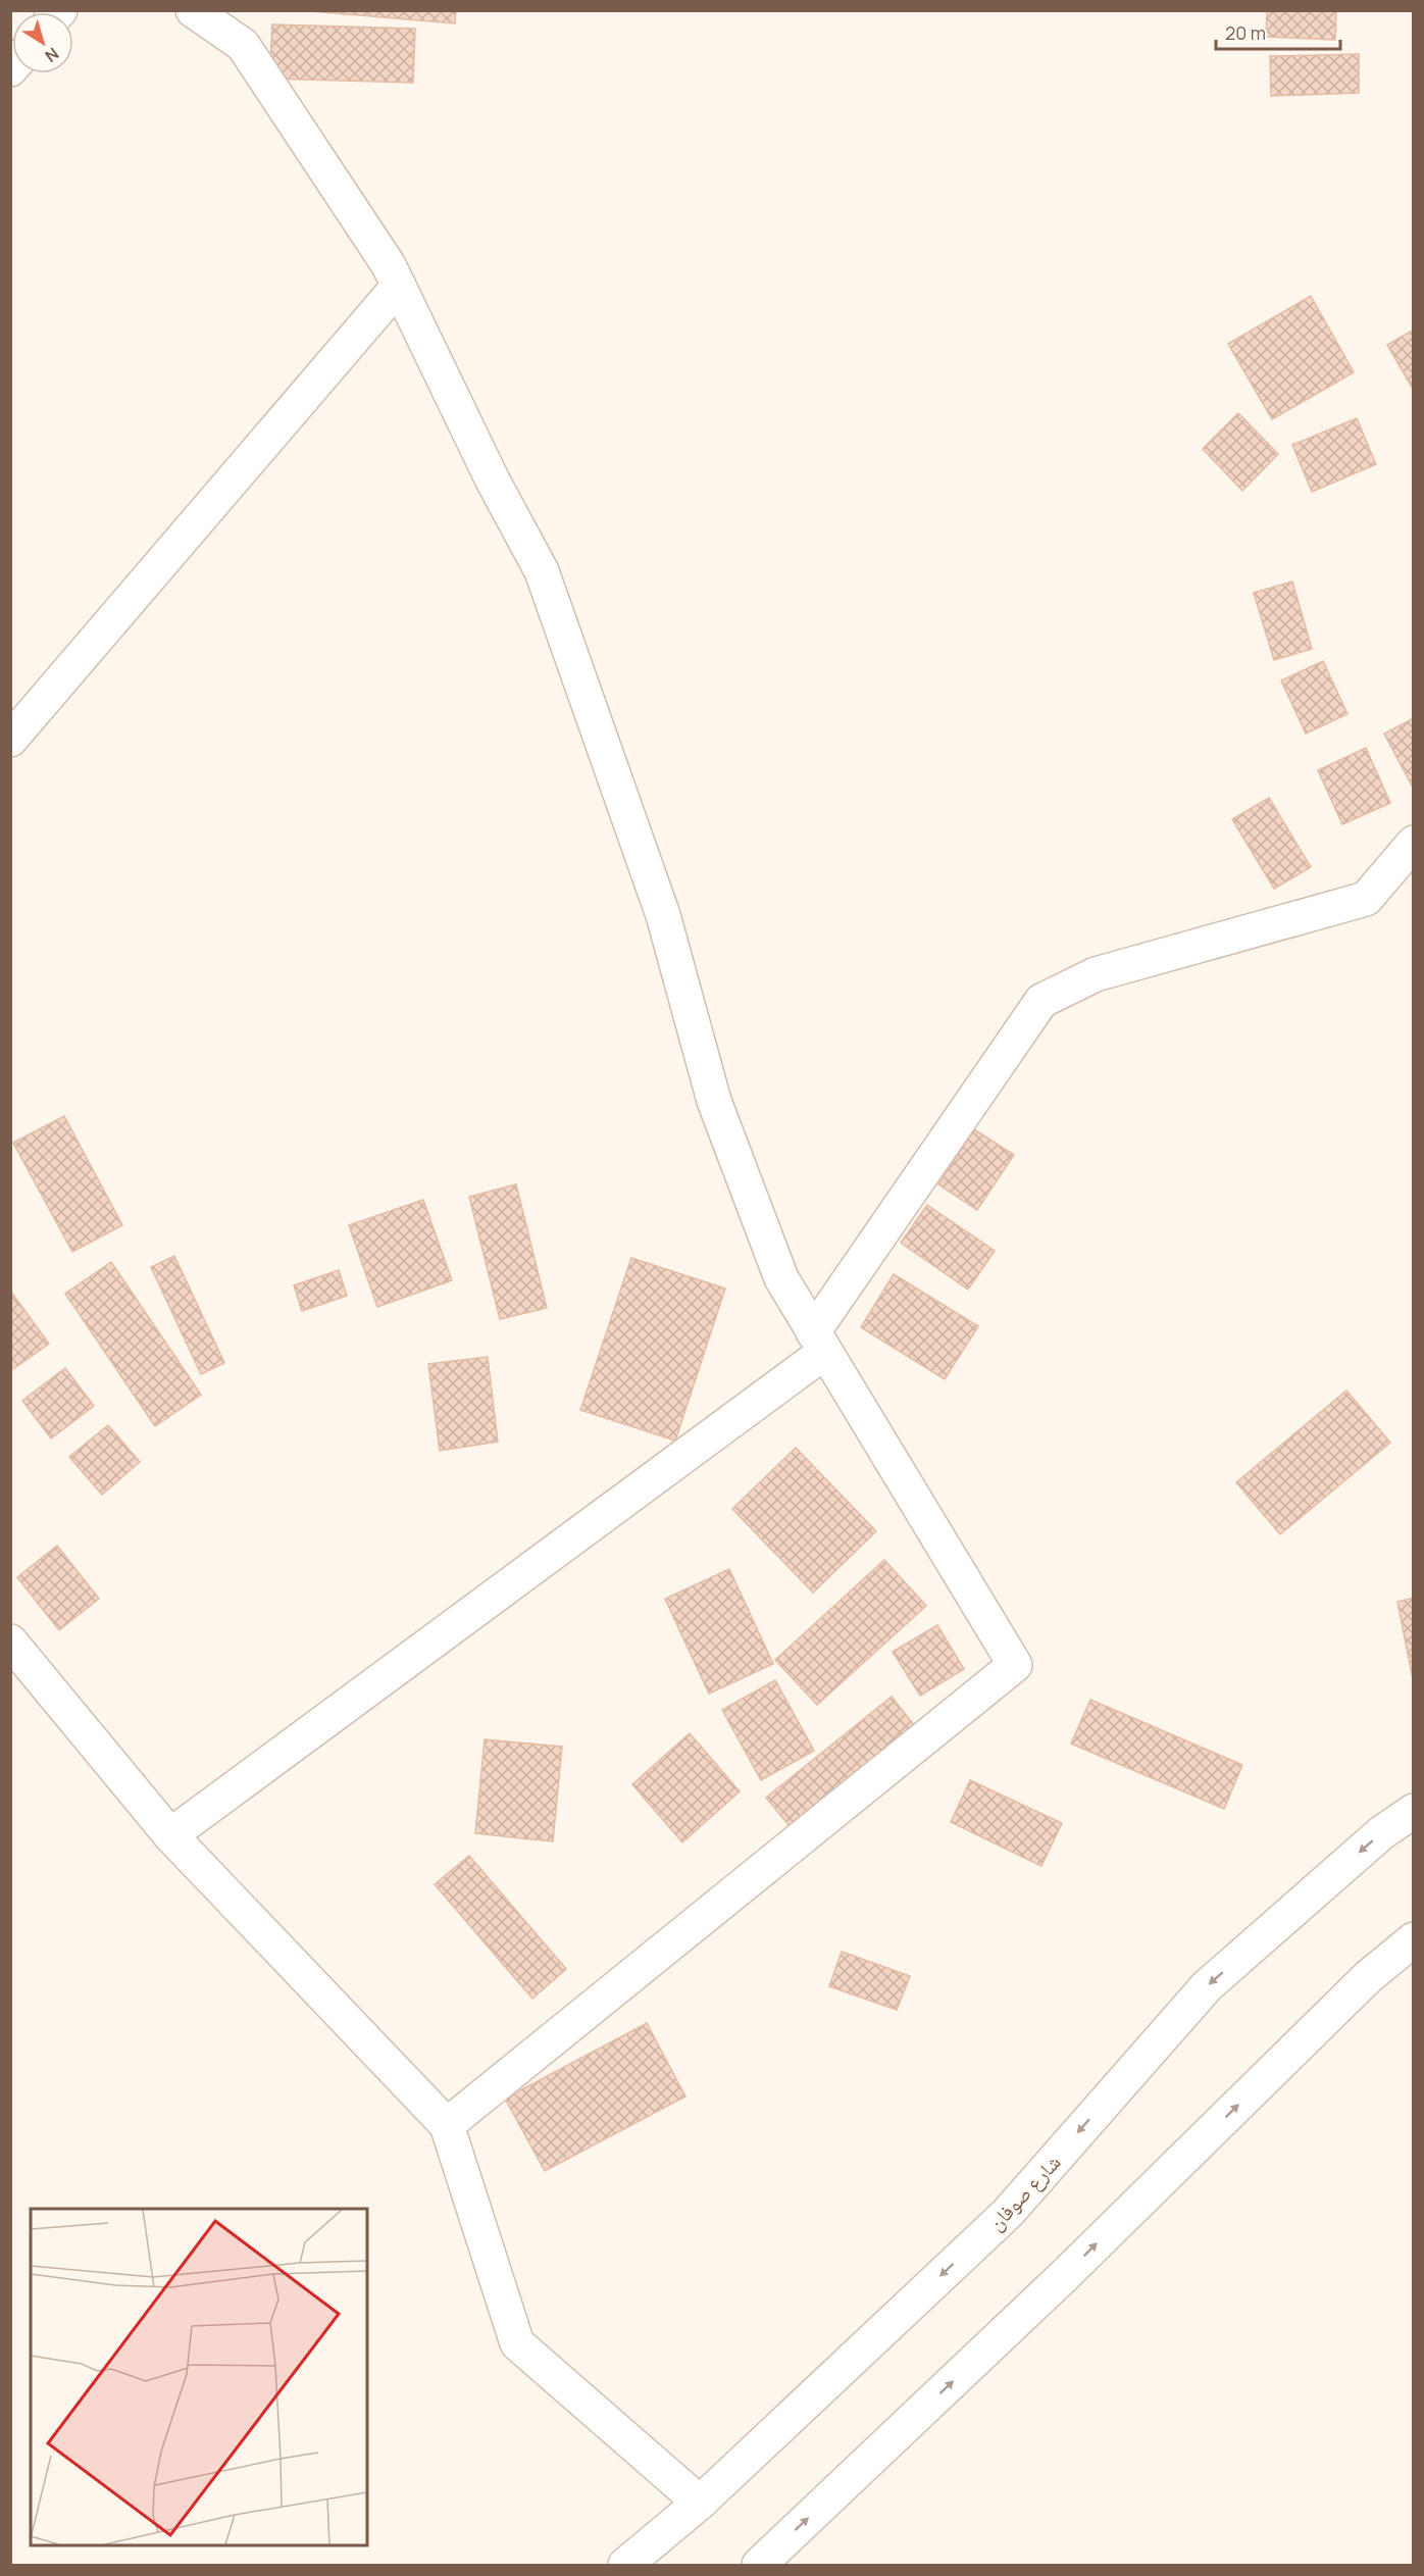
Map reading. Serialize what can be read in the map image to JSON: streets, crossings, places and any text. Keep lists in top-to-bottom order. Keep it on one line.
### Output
{"streets":{"street":["شارع صوفان"]},"scale_bar":"20 m","north":"bottom right"}
